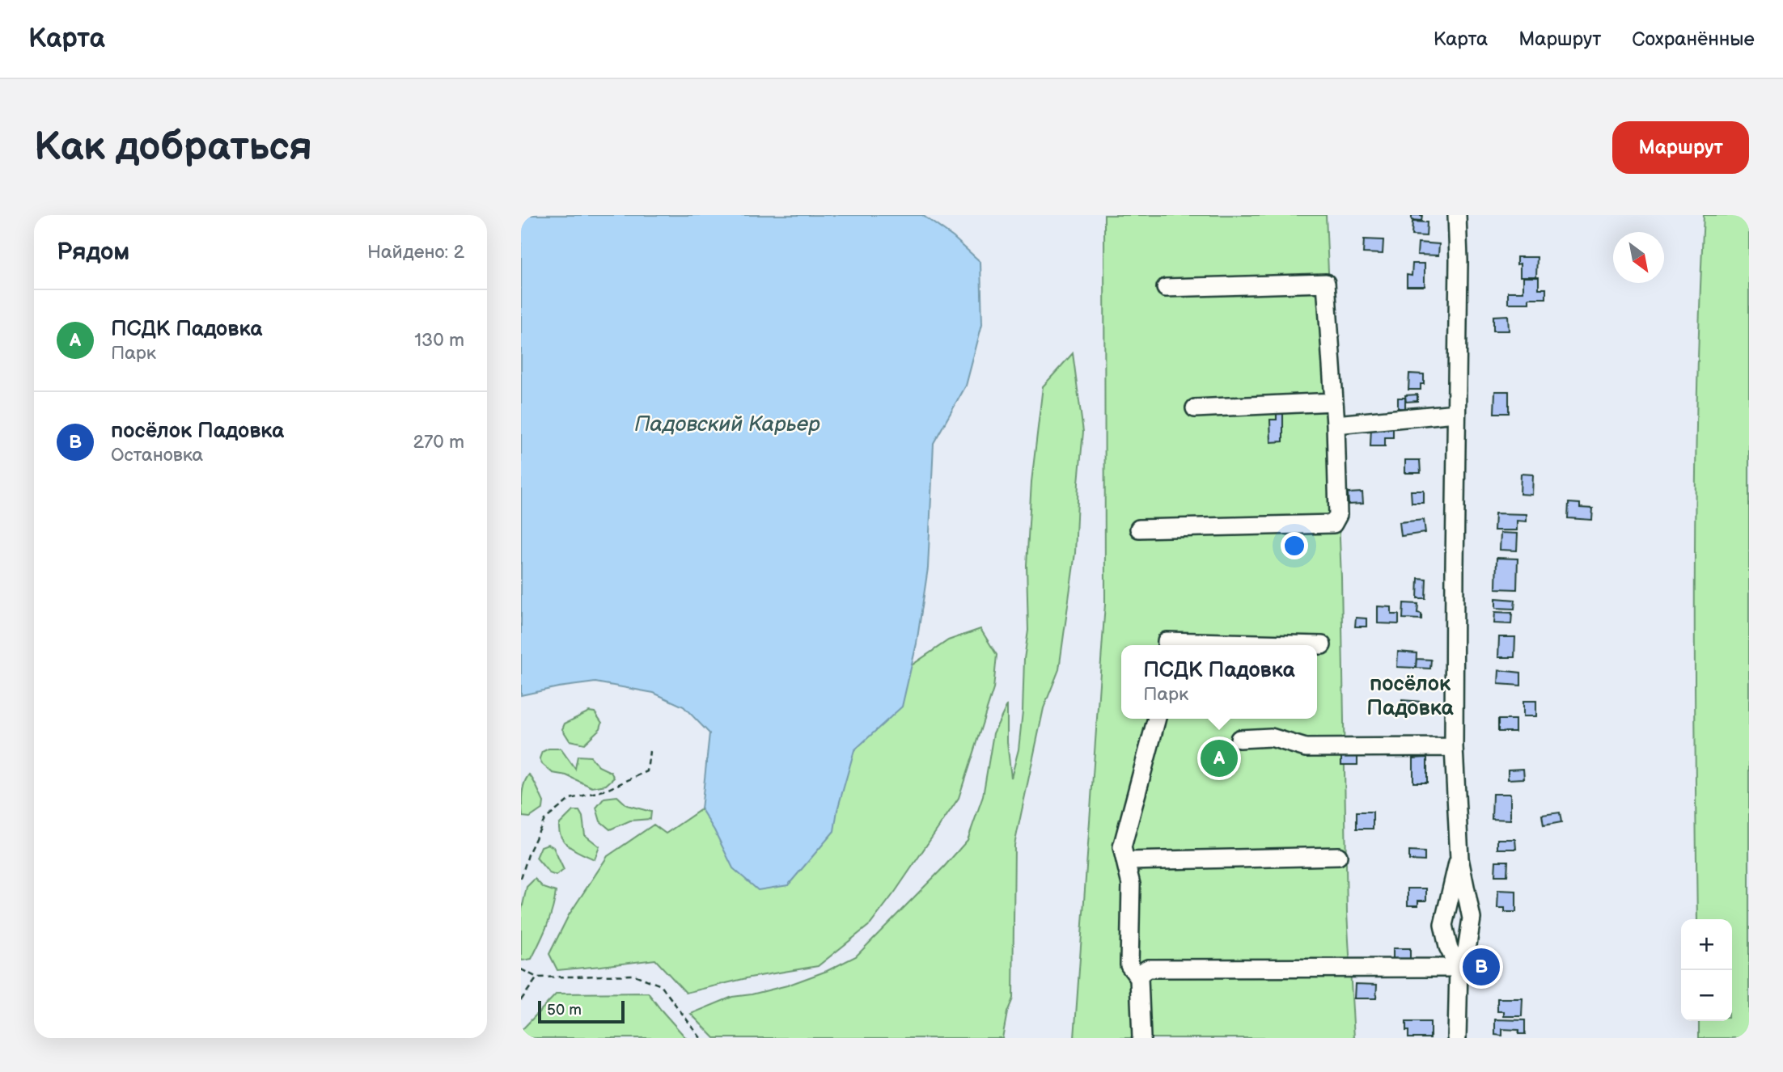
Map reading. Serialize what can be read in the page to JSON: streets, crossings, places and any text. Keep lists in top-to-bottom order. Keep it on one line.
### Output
{"districts":["посёлок Падовка"],"water":["Падовский Карьер"],"scale_bar":"50 m","north":"bottom right","page":{"header":"Карта","nav":["Карта","Маршрут","Сохранённые"],"buttons":"Маршрут","title":"Как добраться","heading":["Рядом","Найдено: 2"],"list":[{"mark":"A","name":"ПСДК Падовка","note":"Парк","value":"130 m"},{"mark":"B","name":"посёлок Падовка","note":"Остановка","value":"270 m"}],"popup":["ПСДК Падовка","Парк"],"pins":["A","B"],"map_buttons":["+","−"],"scale":"50 m"}}
